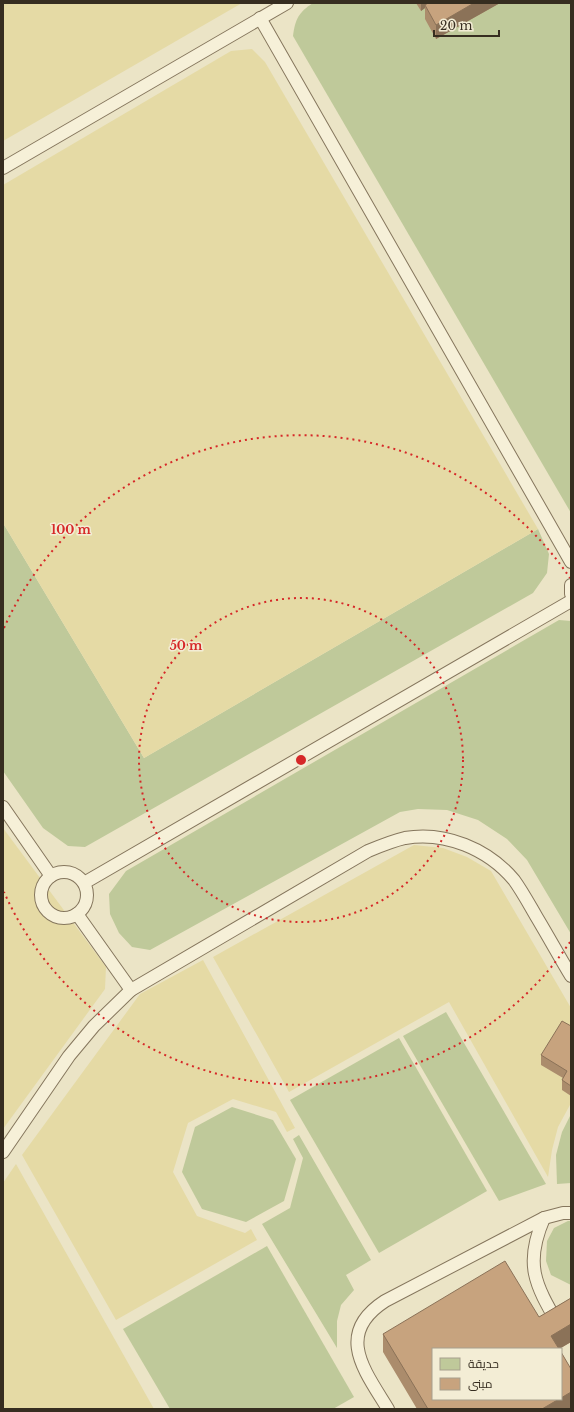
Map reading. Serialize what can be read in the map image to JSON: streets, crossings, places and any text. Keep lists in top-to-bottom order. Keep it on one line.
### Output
{"legend":["حديقة","مبنى"],"scale_bar":"20 m","rings":["100 m","50 m"]}
